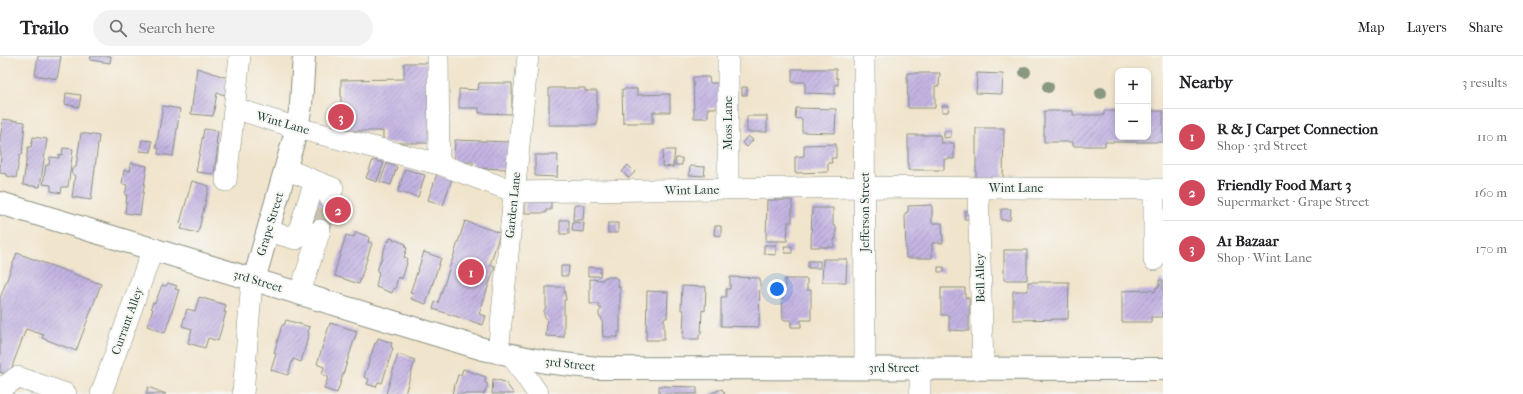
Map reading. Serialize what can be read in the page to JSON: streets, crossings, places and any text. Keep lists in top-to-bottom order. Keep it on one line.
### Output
{"streets":{"main road":["Grape Street","3rd Street"],"street":["Wint Lane","Moss Lane","Garden Lane","Jefferson Street","Bell Alley","Currant Alley"]},"crossings":[["Wint Lane","Moss Lane"],["Wint Lane","Garden Lane"],["Wint Lane","Jefferson Street"],["Wint Lane","Grape Street"],["Wint Lane","Bell Alley"],["Garden Lane","3rd Street"],["Jefferson Street","3rd Street"],["Grape Street","3rd Street"],["Bell Alley","3rd Street"],["3rd Street","Currant Alley"]],"page":{"header":"Trailo","search":"Search here","nav":["Map","Layers","Share"],"heading":["Nearby","3 results"],"map_buttons":["+","−"],"pins":["3","2","1"],"list":[{"mark":"1","name":"R & J Carpet Connection","note":"Shop · 3rd Street","value":"110 m"},{"mark":"2","name":"Friendly Food Mart 3","note":"Supermarket · Grape Street","value":"160 m"},{"mark":"3","name":"A1 Bazaar","note":"Shop · Wint Lane","value":"170 m"}]}}
